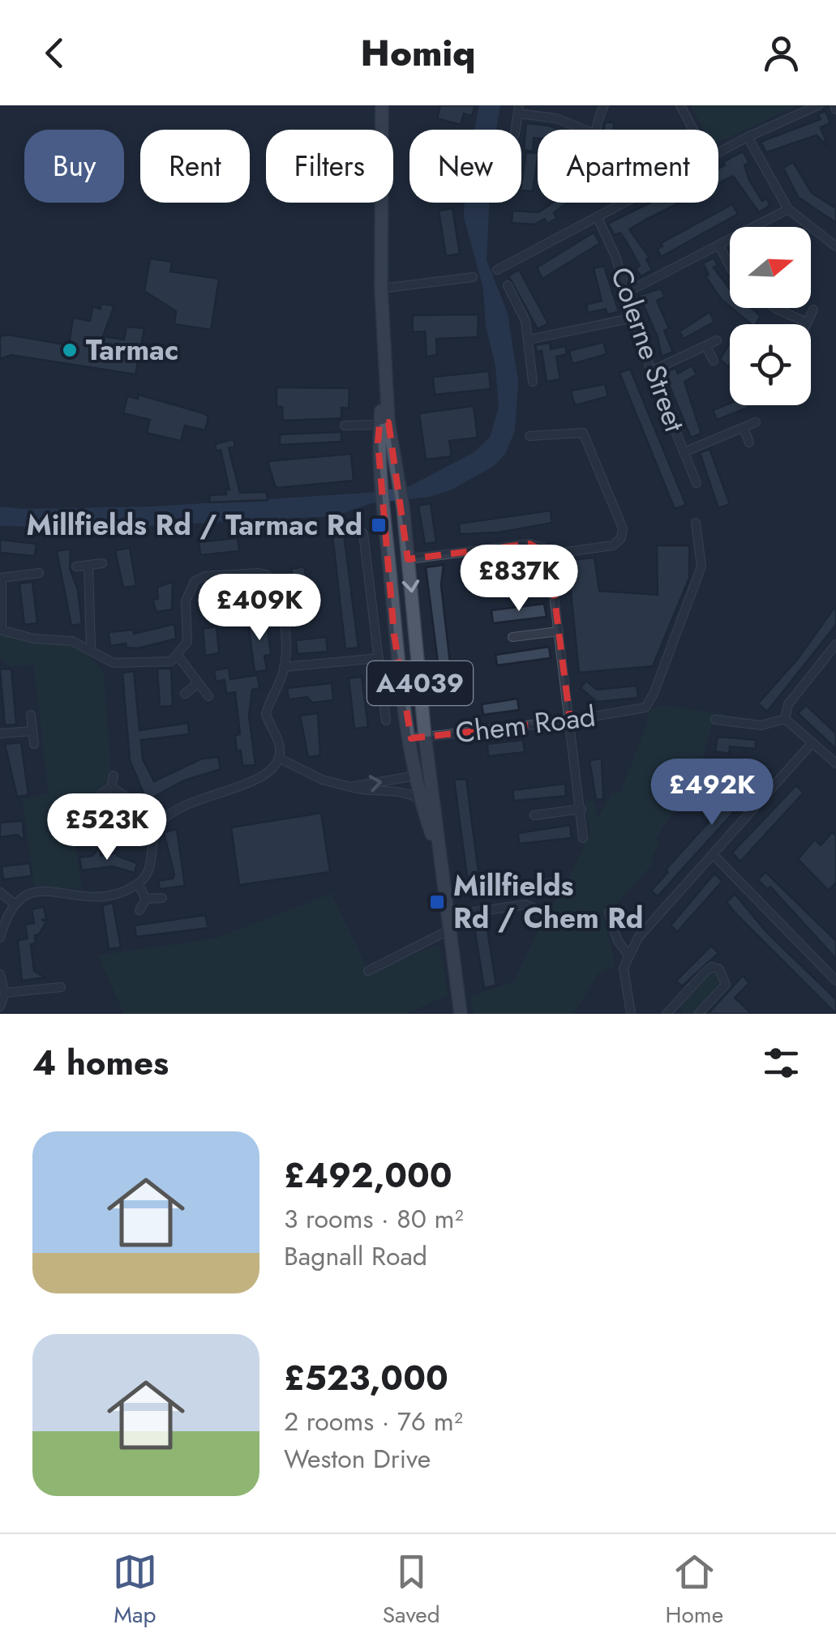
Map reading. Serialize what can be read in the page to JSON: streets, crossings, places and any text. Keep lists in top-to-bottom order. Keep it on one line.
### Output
{"streets":{"main road":["A4039"],"street":["Colerne Street","Chem Road"]},"crossings":[["A4039","Chem Road"]],"places":{"other":["Tarmac"],"transit":["Millfields Rd / Tarmac Rd","Millfields Rd / Chem Rd"]},"north":"right","page":{"header":"Homiq","chip":["Buy","Rent","Filters","New","Apartment"],"price":["£837K","£409K","£492K","£523K"],"heading":"4 homes","list":[{"name":"£492,000","note":"3 rooms · 80 m² · Bagnall Road"},{"name":"£523,000","note":"2 rooms · 76 m² · Weston Drive"}],"tabs":["Map","Saved","Home"]}}
